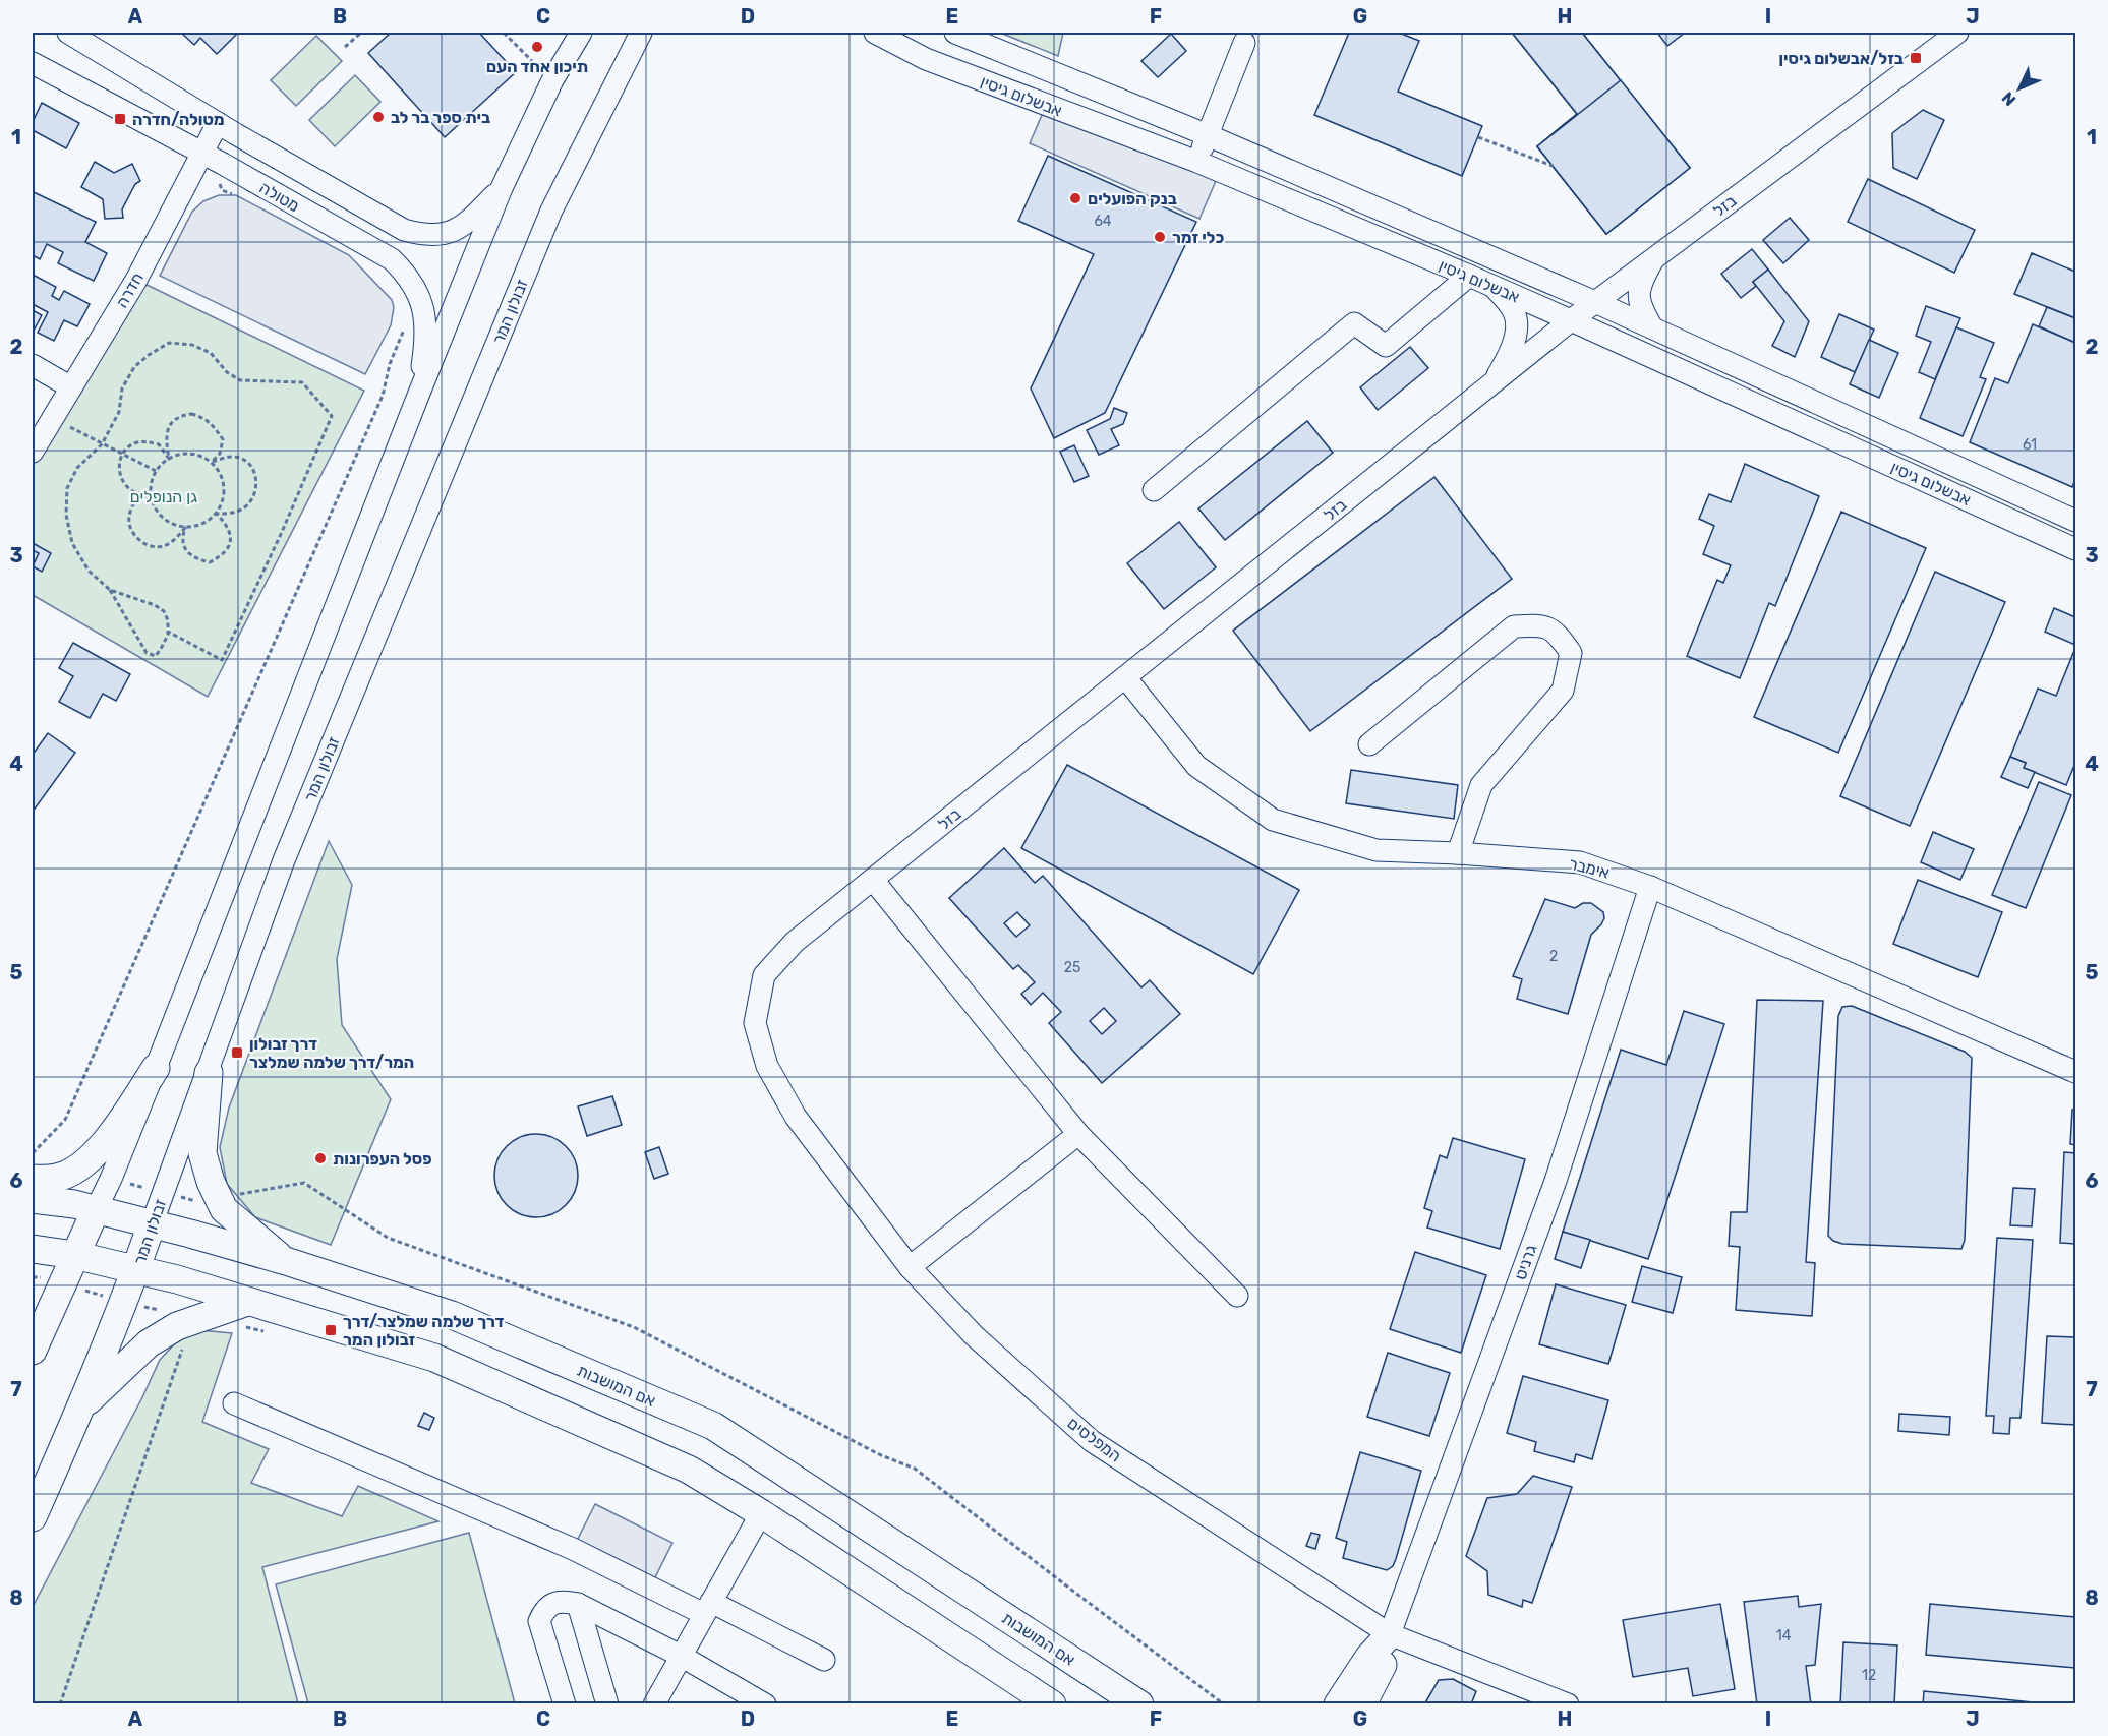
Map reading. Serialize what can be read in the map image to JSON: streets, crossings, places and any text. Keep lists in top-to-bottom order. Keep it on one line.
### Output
{"streets":{"main road":["זבולון המר","אם המושבות"],"street":["אבשלום גיסין","מטולה","בזל","חדרה","אימבר","גרניט","המפלסים"]},"crossings":[["אבשלום גיסין","בזל"],["מטולה","חדרה"],["בזל","אימבר"],["בזל","המפלסים"],["זבולון המר","אם המושבות"],["אימבר","גרניט"],["גרניט","המפלסים"]],"parks":["גן הנופלים"],"places":{"other":["תיכון אחד העם","בית ספר בר לב","בנק הפועלים","כלי זמר","פסל העפרונות"],"transit":["בזל/אבשלום גיסין","מטולה/חדרה","דרך זבולון המר/דרך שלמה שמלצר","דרך שלמה שמלצר/דרך זבולון המר"]},"house_numbers":["64","61","2","25","14","12"],"north":"bottom left","grid":{"columns":["A","B","C","D","E","F","G","H","I","J"],"rows":["1","2","3","4","5","6","7","8"]}}
